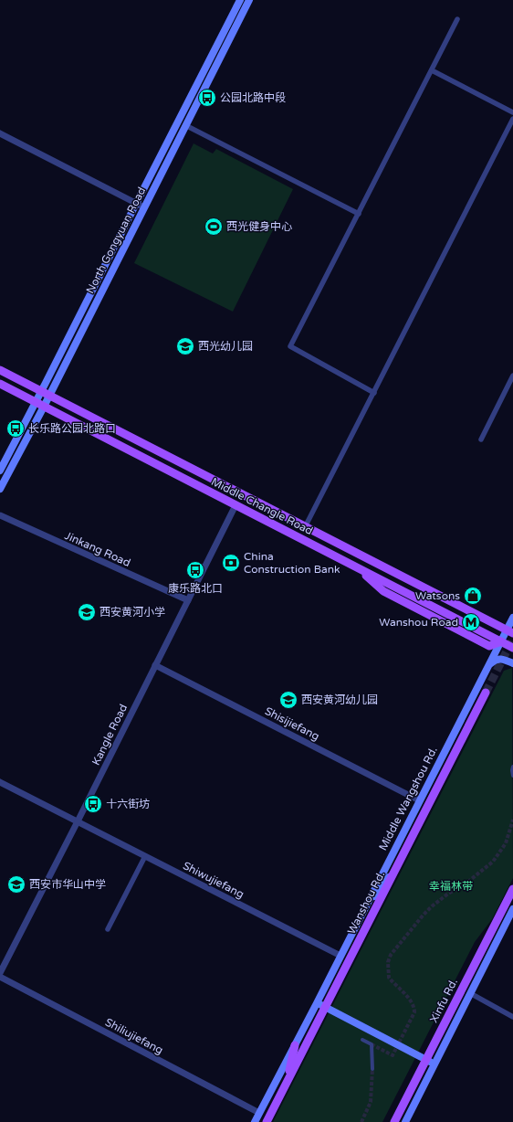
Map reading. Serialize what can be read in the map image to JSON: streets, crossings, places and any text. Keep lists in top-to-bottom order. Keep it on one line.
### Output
{"streets":{"main road":["North Gongyuan Road","Middle Changle Road","Middle Wangshou Rd.","Wanshou Rd.","Xinfu Rd."],"street":["Jinkang Road","Shisijiefang","Kangle Road","Shiwujiefang","Shiliujiefang"]},"crossings":[["North Gongyuan Road","Middle Changle Road"],["Middle Changle Road","Kangle Road"],["Middle Changle Road","Middle Wangshou Rd."],["Jinkang Road","Kangle Road"],["Shisijiefang","Kangle Road"],["Shisijiefang","Middle Wangshou Rd."],["Kangle Road","Shiwujiefang"],["Middle Wangshou Rd.","Shiwujiefang"],["Middle Wangshou Rd.","Shiliujiefang"]],"parks":["幸福林带"],"places":{"bus stop":["公园北路中段","长乐路公园北路口","康乐路北口","十六街坊"],"sports":["西光健身中心"],"school or university":["西光幼儿园","西安黄河小学","西安黄河幼儿园","西安市华山中学"],"bank":["China Construction Bank"],"shop":["Watsons"],"metro station":["Wanshou Road"]}}
